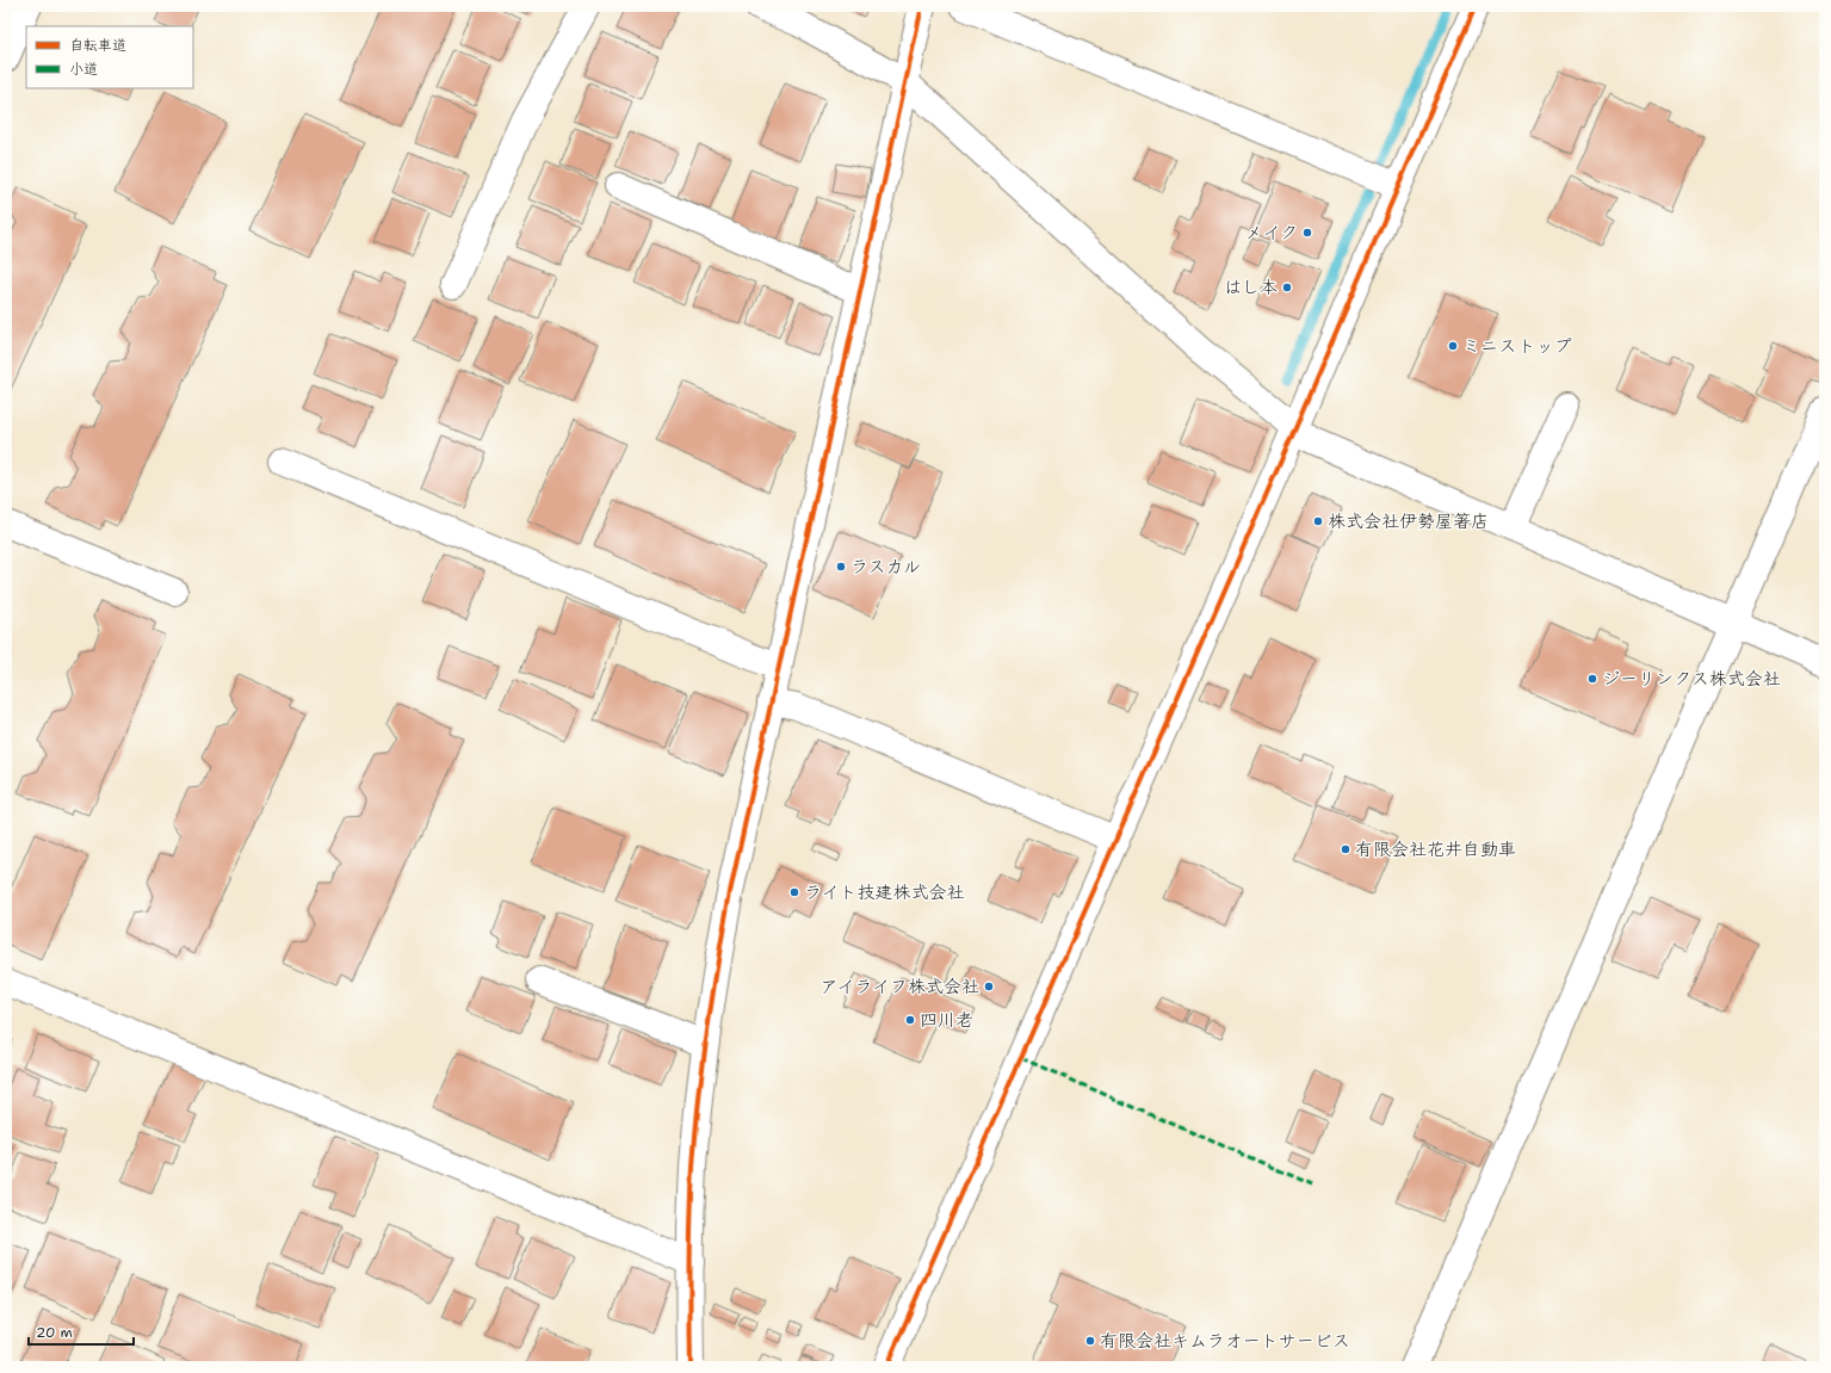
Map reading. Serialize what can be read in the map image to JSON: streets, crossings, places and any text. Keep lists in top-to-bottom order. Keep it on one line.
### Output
{"places":["メイク","はし本","ミニストップ","株式会社伊勢屋箸店","ラスカル","ジーリンクス株式会社","有限会社花井自動車","ライト技建株式会社","アイライフ株式会社","四川老","有限会社キムラオートサービス"],"legend":["自転車道","小道"],"scale_bar":"20 m"}
